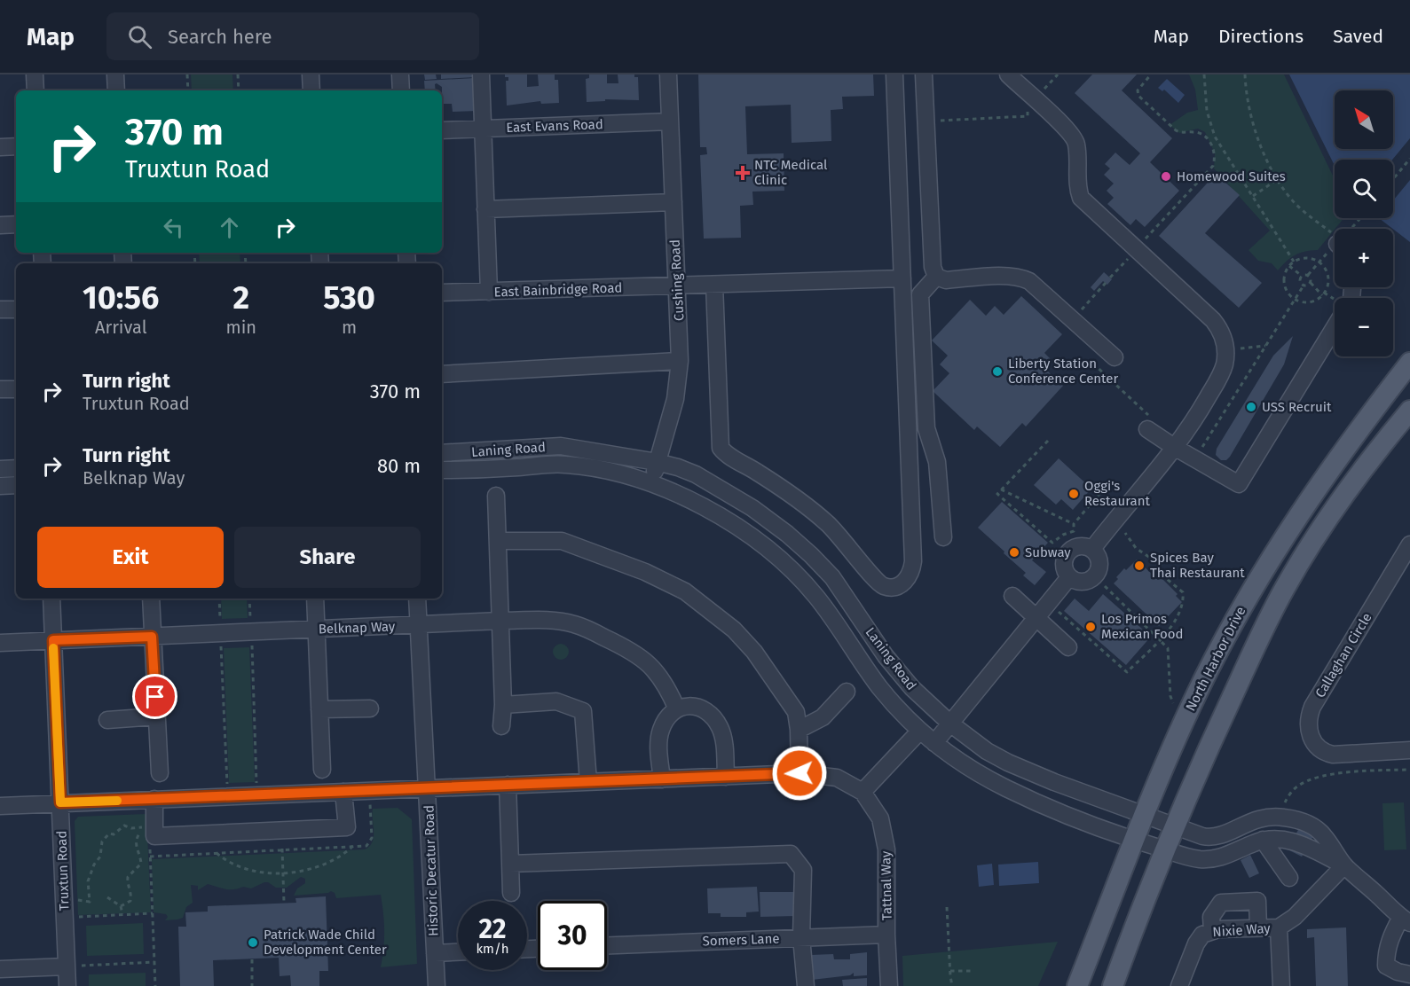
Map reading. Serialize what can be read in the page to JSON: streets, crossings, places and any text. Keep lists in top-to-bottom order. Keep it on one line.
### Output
{"streets":{"main road":["North Harbor Drive"],"street":["East Evans Road","Cushing Road","East Bainbridge Road","Laning Road","Belknap Way","Callaghan Circle","Truxtun Road","Historic Decatur Road","Tattnal Way","Nixie Way","Somers Lane"]},"crossings":[["East Evans Road","Cushing Road"],["Cushing Road","East Bainbridge Road"],["Cushing Road","Laning Road"],["Laning Road","North Harbor Drive"],["Laning Road","Nixie Way"],["Belknap Way","Truxtun Road"],["Belknap Way","Historic Decatur Road"],["Tattnal Way","Somers Lane"]],"places":{"health":["NTC Medical Clinic"],"other":["Homewood Suites","Liberty Station Conference Center","USS Recruit","Oggi's Restaurant","Subway","Spices Bay Thai Restaurant","Los Primos Mexican Food","Patrick Wade Child Development Center"]},"north":"top left","page":{"header":"Map","search":"Search here","nav":["Map","Directions","Saved"],"map_buttons":["+","−"],"turn":["370 m","Truxtun Road"],"eta":["10:56","Arrival","2","min","530","m"],"list":[{"name":"Turn right","note":"Truxtun Road","value":"370 m"},{"name":"Turn right","note":"Belknap Way","value":"80 m"}],"buttons":["Exit","Share"],"speed":"22 km/h","limit":"30"}}
